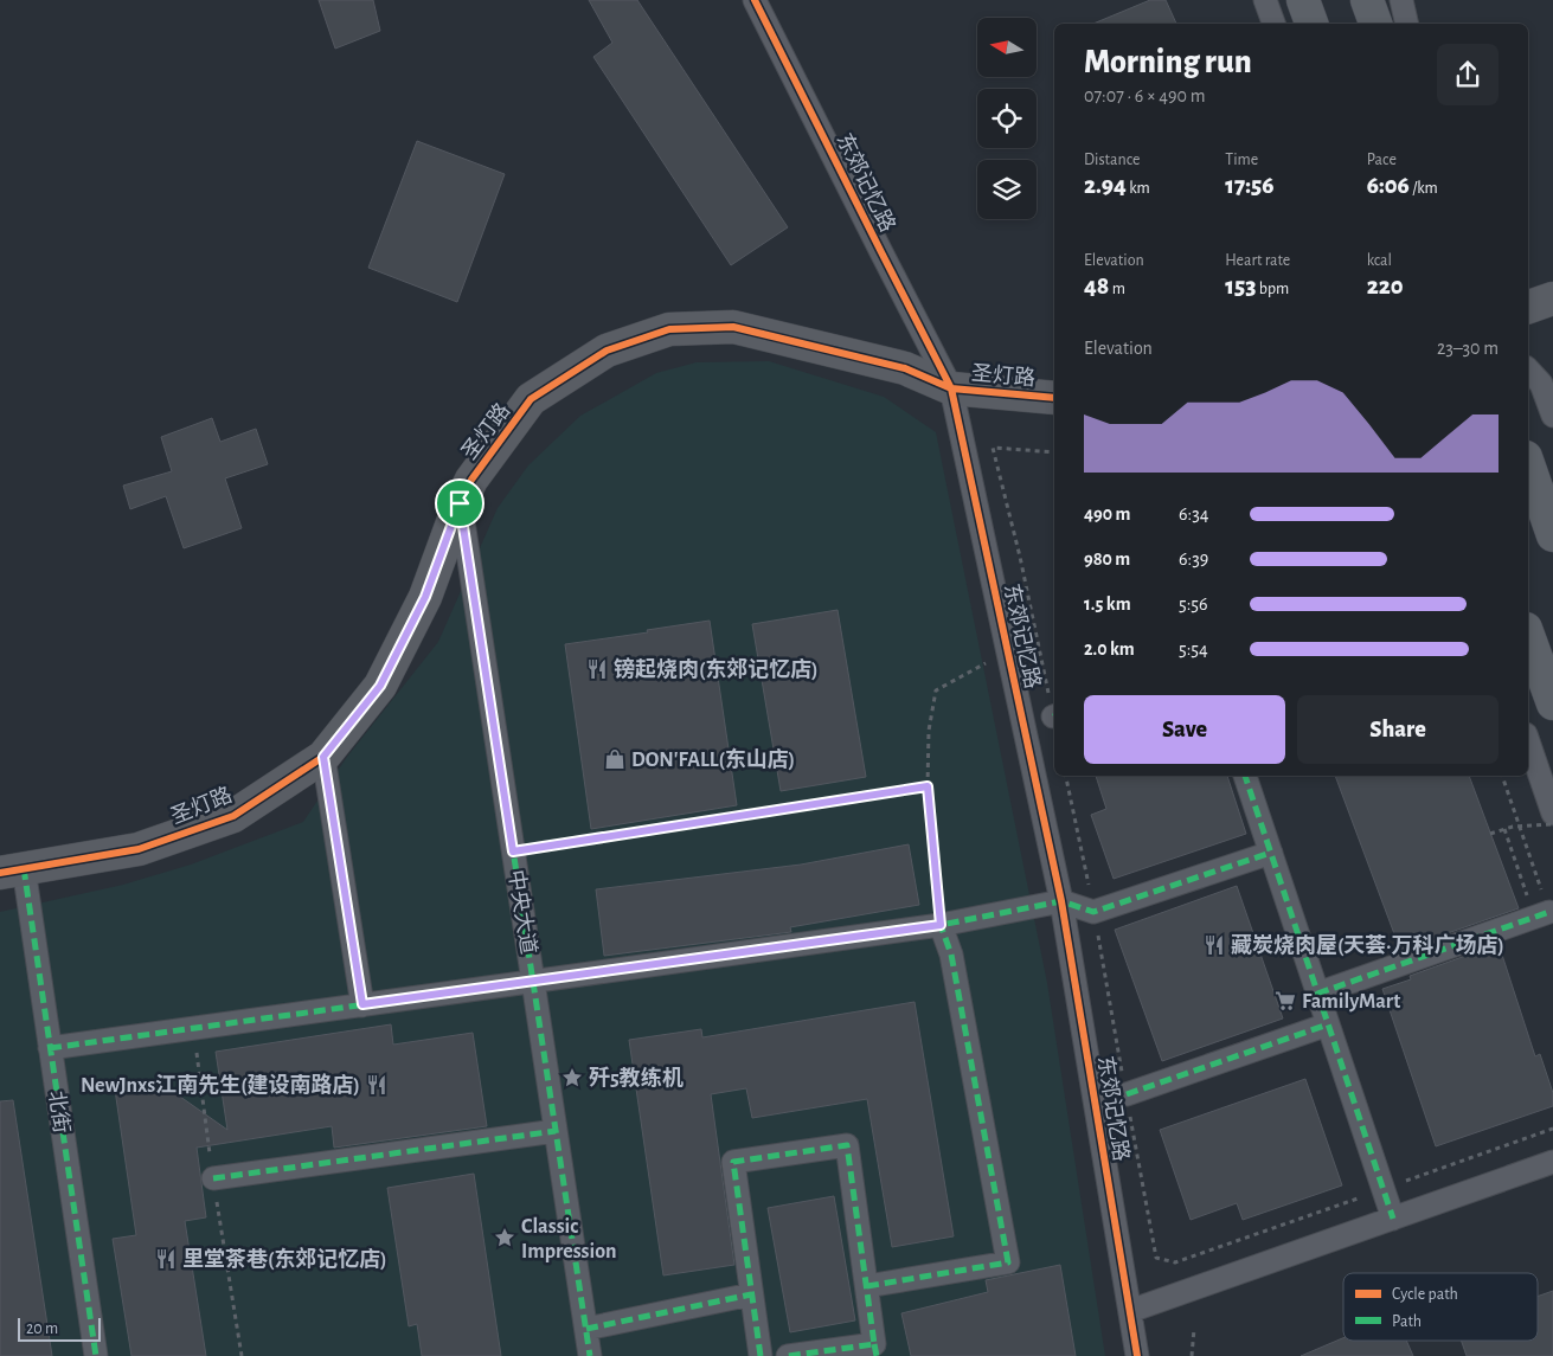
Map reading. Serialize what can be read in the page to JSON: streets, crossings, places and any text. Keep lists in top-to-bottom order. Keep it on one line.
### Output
{"streets":{"street":["东郊记忆路","圣灯路","中央大道","北街"]},"crossings":[["东郊记忆路","圣灯路"],["圣灯路","中央大道"],["圣灯路","北街"]],"places":{"restaurant":["镑起烧肉(东郊记忆店)","藏炭烧肉屋(天荟·万科广场店)","NewJnxs江南先生(建设南路店)","里堂茶巷(东郊记忆店)"],"shop":["DON'FALL(东山店)"],"supermarket":["FamilyMart"],"place":["歼5教练机","Classic Impression"]},"legend":["Cycle path","Path"],"scale_bar":"20 m","north":"left","page":{"heading":["Morning run","07:07 · 6 × 490 m"],"stats":[["Distance","2.94 km"],["Time","17:56"],["Pace","6:06 /km"],["Elevation","48 m"],["Heart rate","153 bpm"],["kcal","220"]],"chart":["Elevation","23–30 m"],"list":[{"name":"490 m","note":"6:34"},{"name":"980 m","note":"6:39"},{"name":"1.5 km","note":"5:56"},{"name":"2.0 km","note":"5:54"}],"buttons":["Save","Share"],"scale":"20 m"}}
